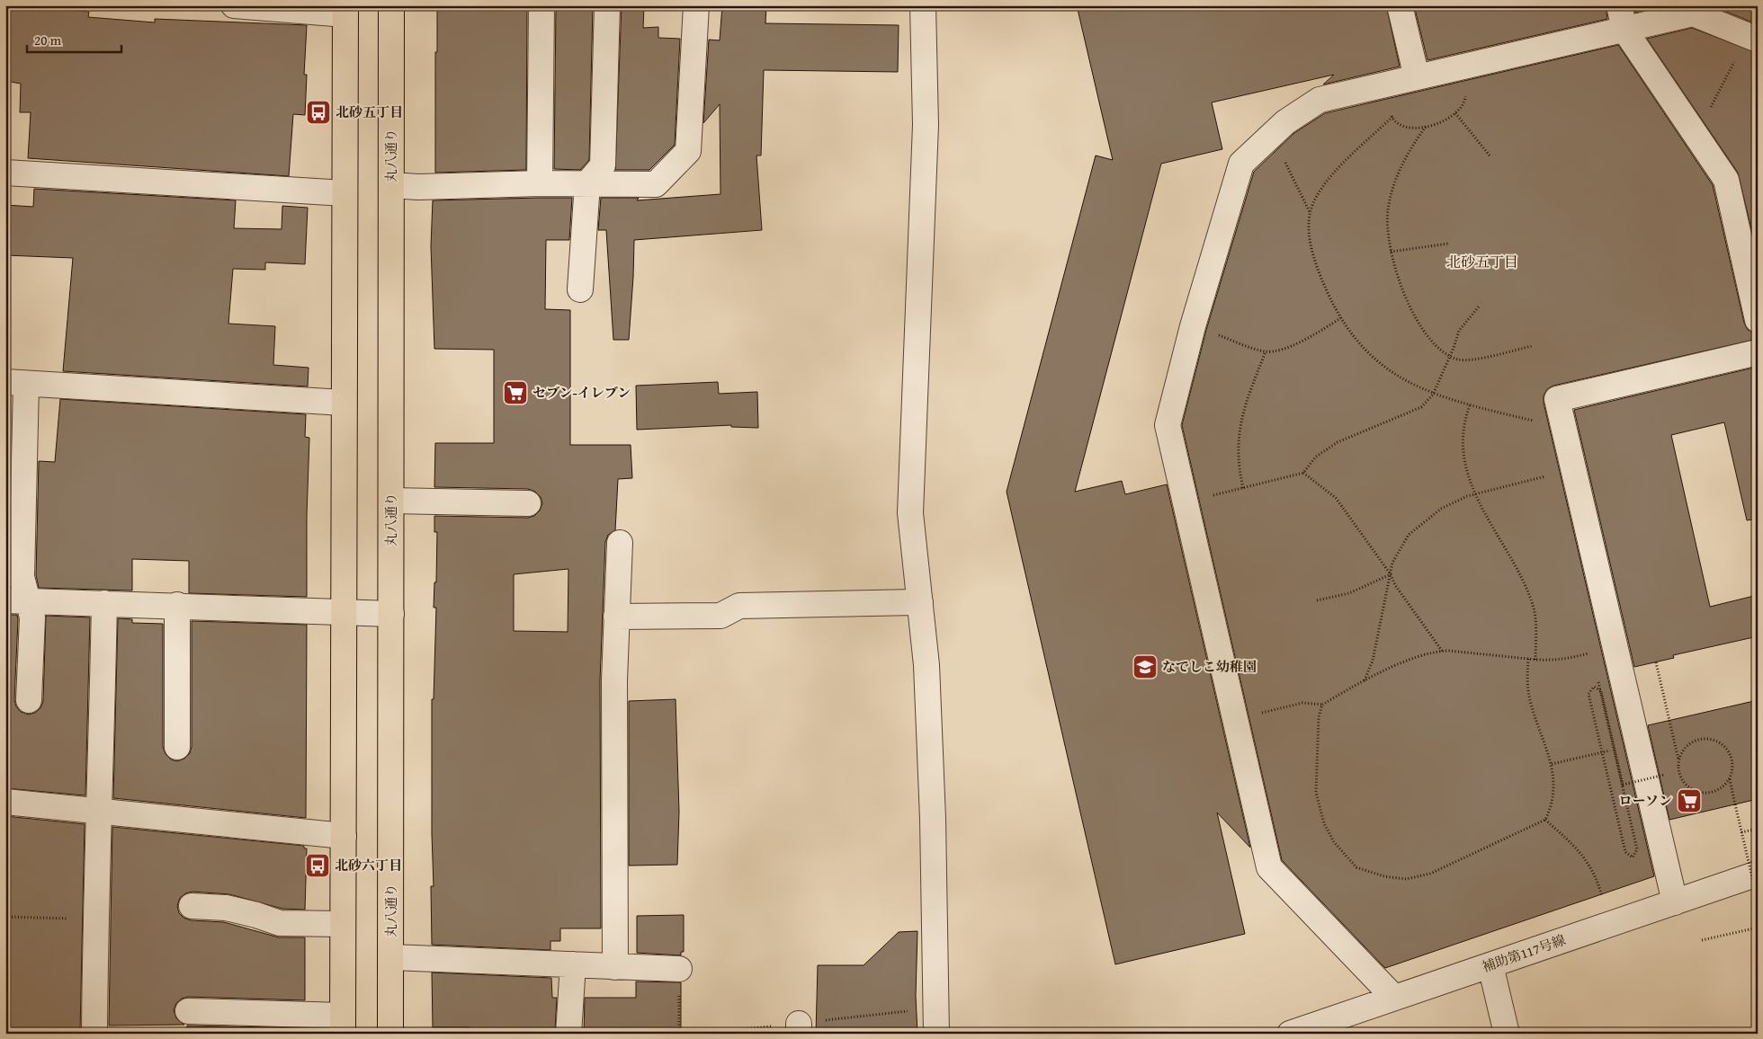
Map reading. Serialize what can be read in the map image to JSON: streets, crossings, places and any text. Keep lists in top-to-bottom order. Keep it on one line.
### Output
{"streets":{"main road":["丸八通り"],"street":["補助第117号線"]},"districts":["北砂五丁目"],"places":{"bus stop":["北砂五丁目","北砂六丁目"],"supermarket":["セブン-イレブン","ローソン"],"school or university":["なでしこ幼稚園"]},"scale_bar":"20 m"}
